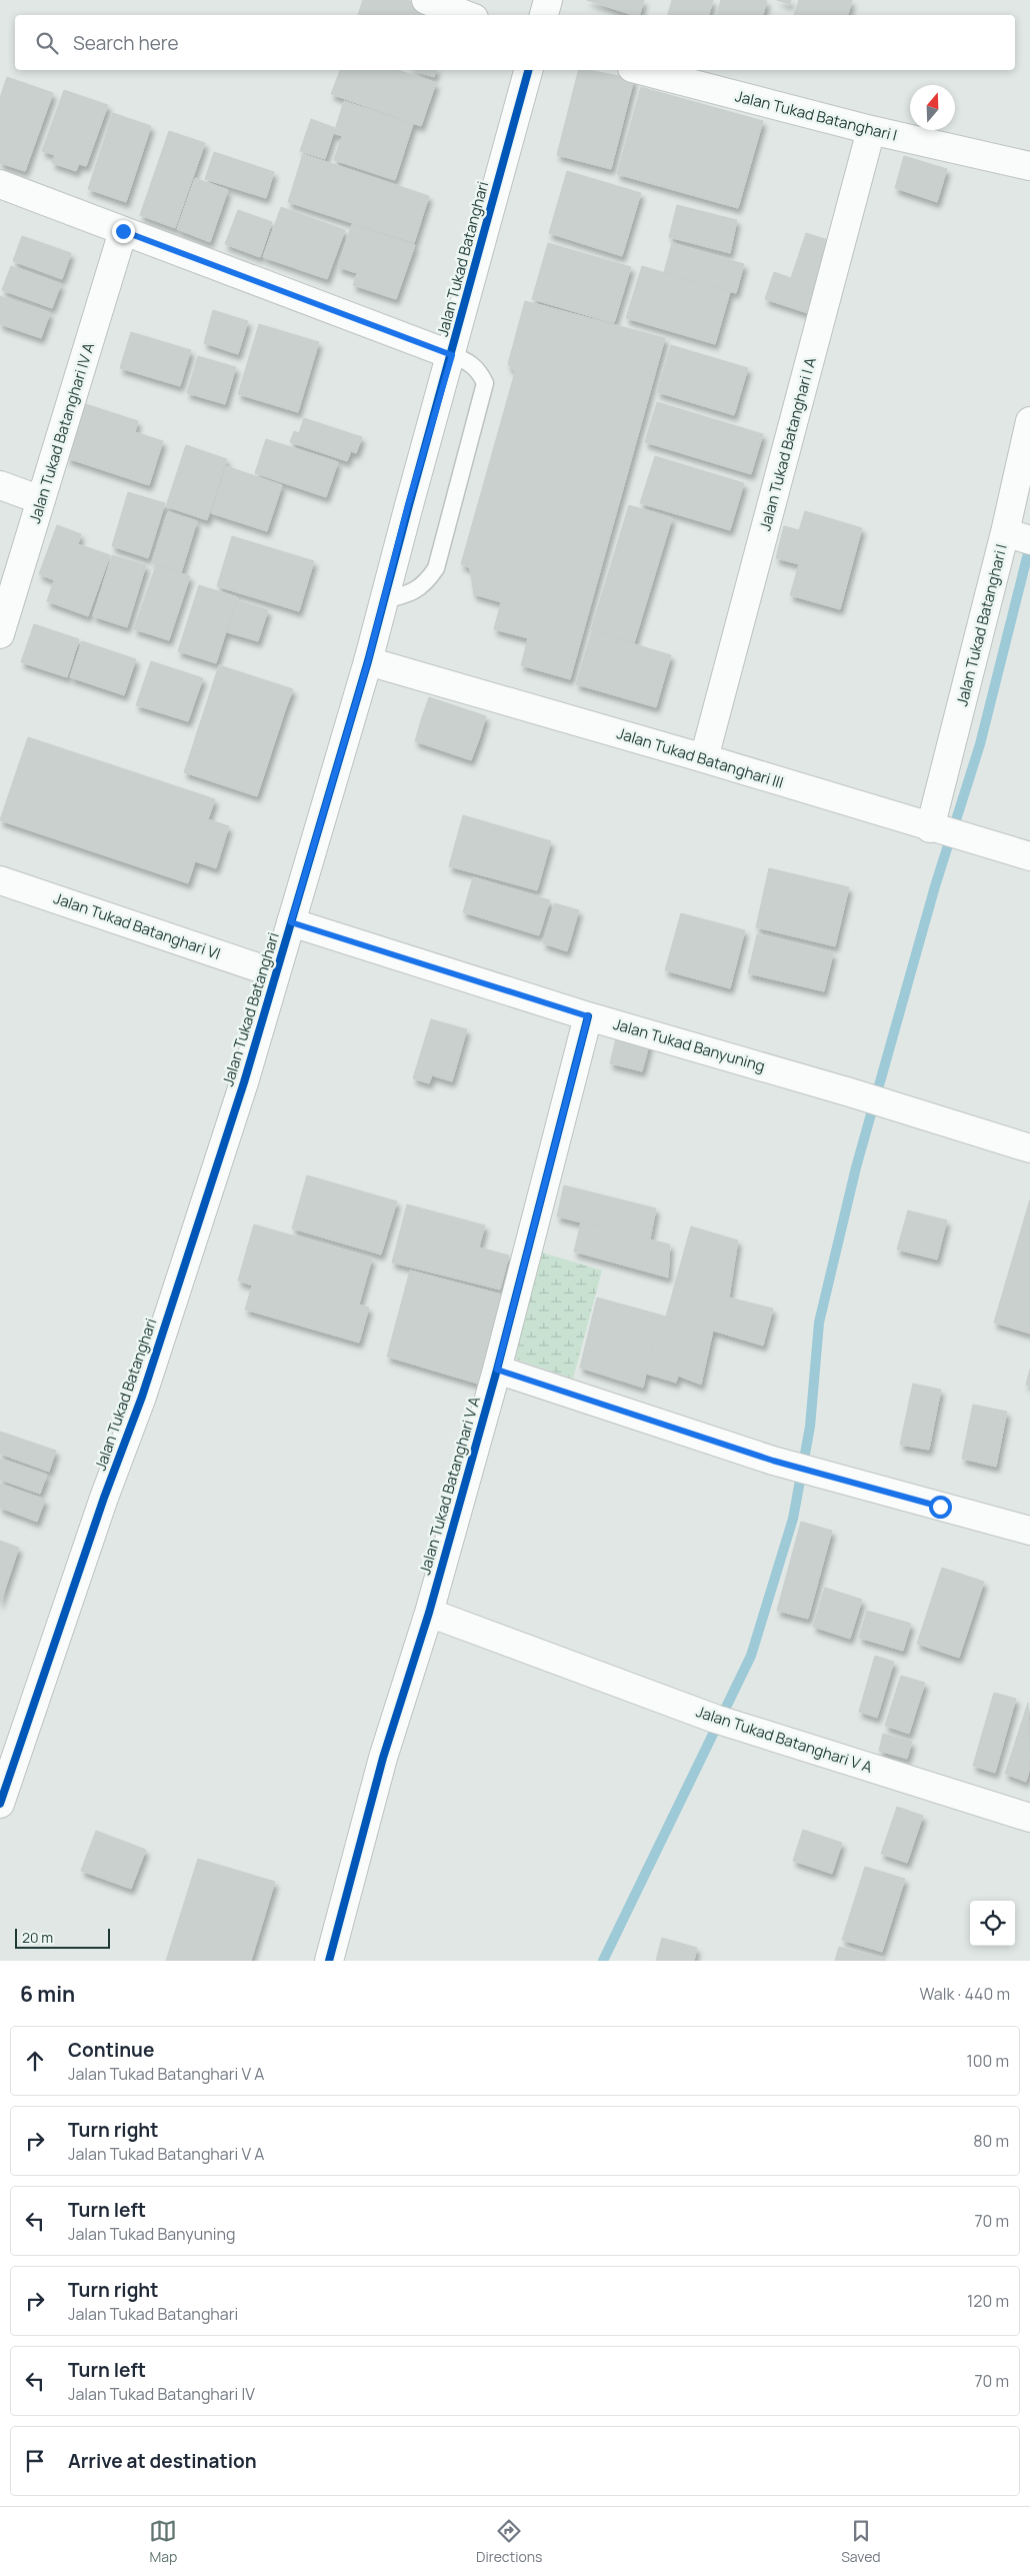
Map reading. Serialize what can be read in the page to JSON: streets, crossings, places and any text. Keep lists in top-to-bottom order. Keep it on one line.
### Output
{"streets":{"street":["Jalan Tukad Batanghari I","Jalan Tukad Batanghari","Jalan Tukad Batanghari IV A","Jalan Tukad Batanghari I A","Jalan Tukad Batanghari III","Jalan Tukad Batanghari VI","Jalan Tukad Banyuning","Jalan Tukad Batanghari V A"]},"crossings":[["Jalan Tukad Batanghari I","Jalan Tukad Batanghari I A"],["Jalan Tukad Batanghari I","Jalan Tukad Batanghari III"],["Jalan Tukad Batanghari","Jalan Tukad Batanghari III"],["Jalan Tukad Batanghari","Jalan Tukad Batanghari VI"],["Jalan Tukad Batanghari","Jalan Tukad Banyuning"],["Jalan Tukad Batanghari I A","Jalan Tukad Batanghari III"],["Jalan Tukad Banyuning","Jalan Tukad Batanghari V A"]],"scale_bar":"20 m","north":"top","page":{"search":"Search here","scale":"20 m","heading":["6 min","Walk · 440 m"],"list":[["Continue","Jalan Tukad Batanghari V A","100 m"],["Turn right","Jalan Tukad Batanghari V A","80 m"],["Turn left","Jalan Tukad Banyuning","70 m"],["Turn right","Jalan Tukad Batanghari","120 m"],["Turn left","Jalan Tukad Batanghari IV","70 m"],"Arrive at destination"],"nav":["Map","Directions","Saved"]}}
